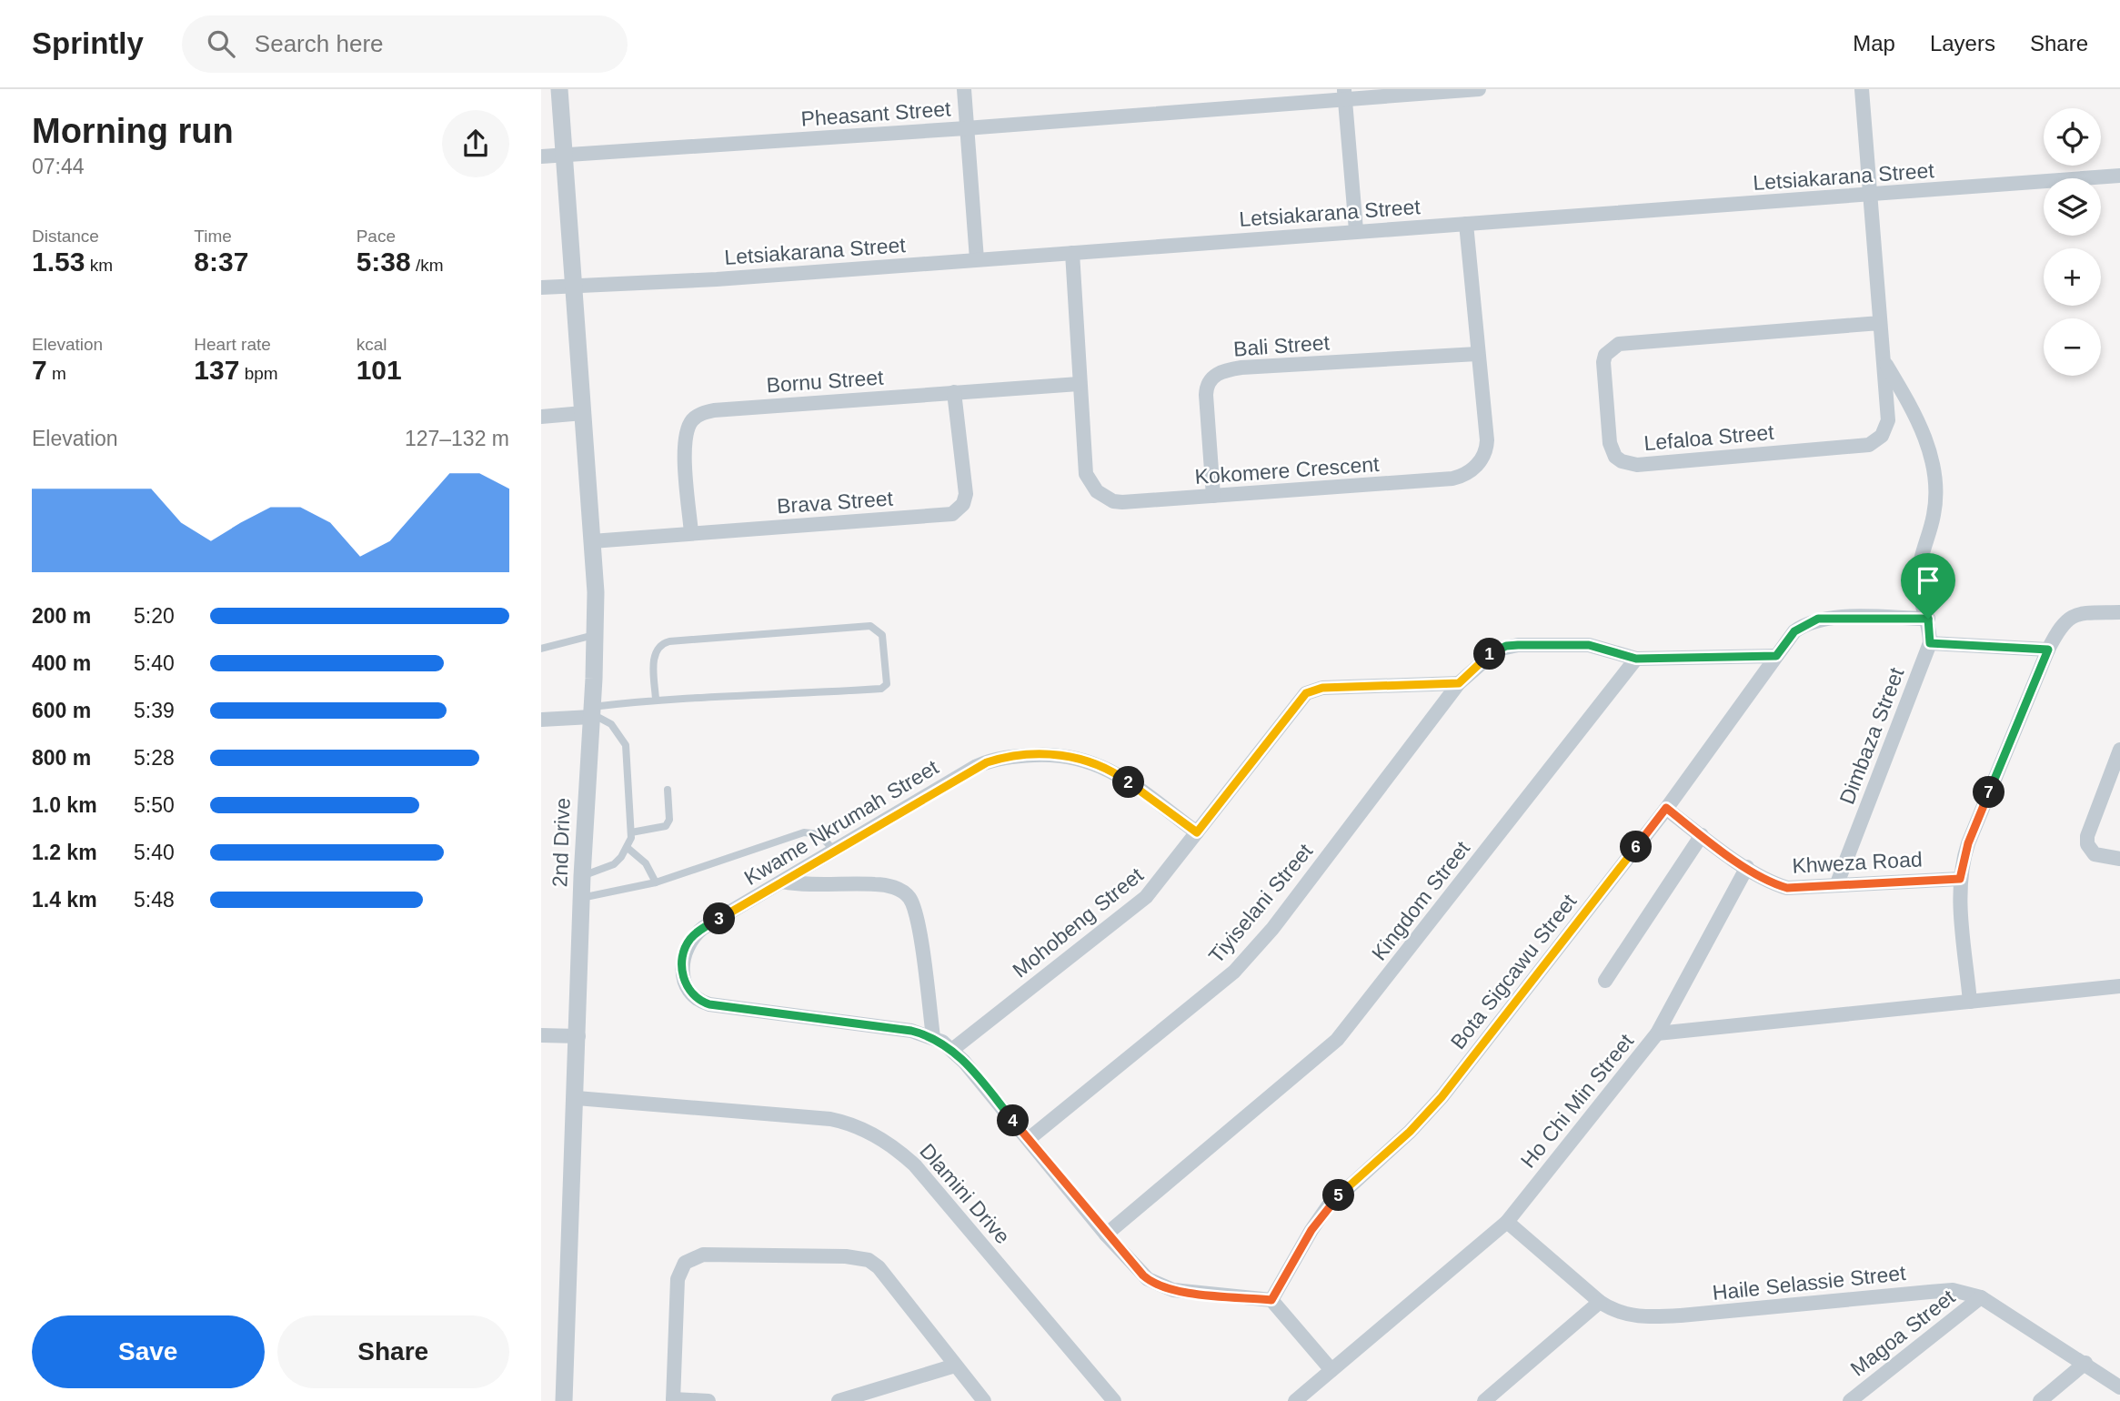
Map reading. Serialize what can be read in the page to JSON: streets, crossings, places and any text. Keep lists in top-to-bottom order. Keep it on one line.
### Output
{"streets":{"street":["Pheasant Street","Letsiakarana Street","Bali Street","Bornu Street","Lefaloa Street","Kokomere Crescent","Brava Street","Dimbaza Street","Kwame Nkrumah Street","2nd Drive","Khweza Road","Kingdom Street","Tiyiselani Street","Mohobeng Street","Bota Sigcawu Street","Ho Chi Min Street","Dlamini Drive","Haile Selassie Street","Magoa Street"]},"crossings":[["Pheasant Street","2nd Drive"],["Letsiakarana Street","Kokomere Crescent"],["Letsiakarana Street","2nd Drive"],["Bali Street","Kokomere Crescent"],["Bornu Street","Kokomere Crescent"],["Bornu Street","Brava Street"],["Brava Street","2nd Drive"],["Dimbaza Street","Khweza Road"],["Kwame Nkrumah Street","Kingdom Street"],["Kwame Nkrumah Street","Tiyiselani Street"],["Kwame Nkrumah Street","Mohobeng Street"],["Kwame Nkrumah Street","Bota Sigcawu Street"],["2nd Drive","Dlamini Drive"],["Khweza Road","Bota Sigcawu Street"],["Kingdom Street","Tiyiselani Street"],["Tiyiselani Street","Mohobeng Street"],["Ho Chi Min Street","Haile Selassie Street"],["Haile Selassie Street","Magoa Street"]],"page":{"header":"Sprintly","search":"Search here","nav":["Map","Layers","Share"],"heading":["Morning run","07:44"],"map_buttons":["+","−"],"stats":[["Distance","1.53 km"],["Time","8:37"],["Pace","5:38 /km"],["Elevation","7 m"],["Heart rate","137 bpm"],["kcal","101"]],"chart":["Elevation","127–132 m"],"list":[{"name":"200 m","note":"5:20"},{"name":"400 m","note":"5:40"},{"name":"600 m","note":"5:39"},{"name":"800 m","note":"5:28"},{"name":"1.0 km","note":"5:50"},{"name":"1.2 km","note":"5:40"},{"name":"1.4 km","note":"5:48"}],"pins":["1","2","7","6","3","4","5"],"buttons":["Save","Share"]}}
